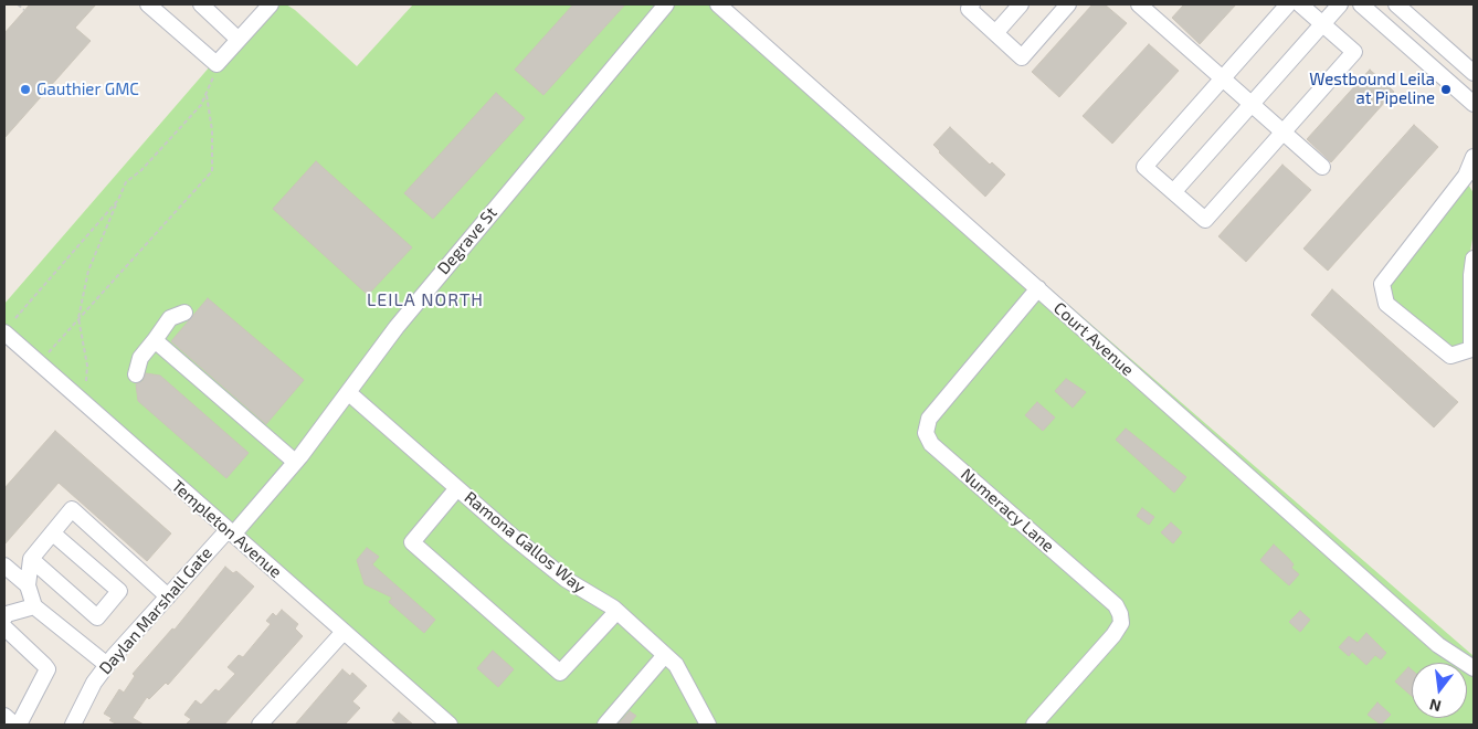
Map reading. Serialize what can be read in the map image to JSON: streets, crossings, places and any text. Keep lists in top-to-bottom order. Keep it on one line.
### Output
{"streets":{"street":["Degrave St","Court Avenue","Numeracy Lane","Templeton Avenue","Ramona Gallos Way","Daylan Marshall Gate"]},"crossings":[["Degrave St","Templeton Avenue"],["Degrave St","Ramona Gallos Way"],["Degrave St","Daylan Marshall Gate"],["Court Avenue","Numeracy Lane"],["Templeton Avenue","Daylan Marshall Gate"]],"districts":["LEILA NORTH"],"places":["Gauthier GMC","Westbound Leila at Pipeline"],"north":"bottom"}
